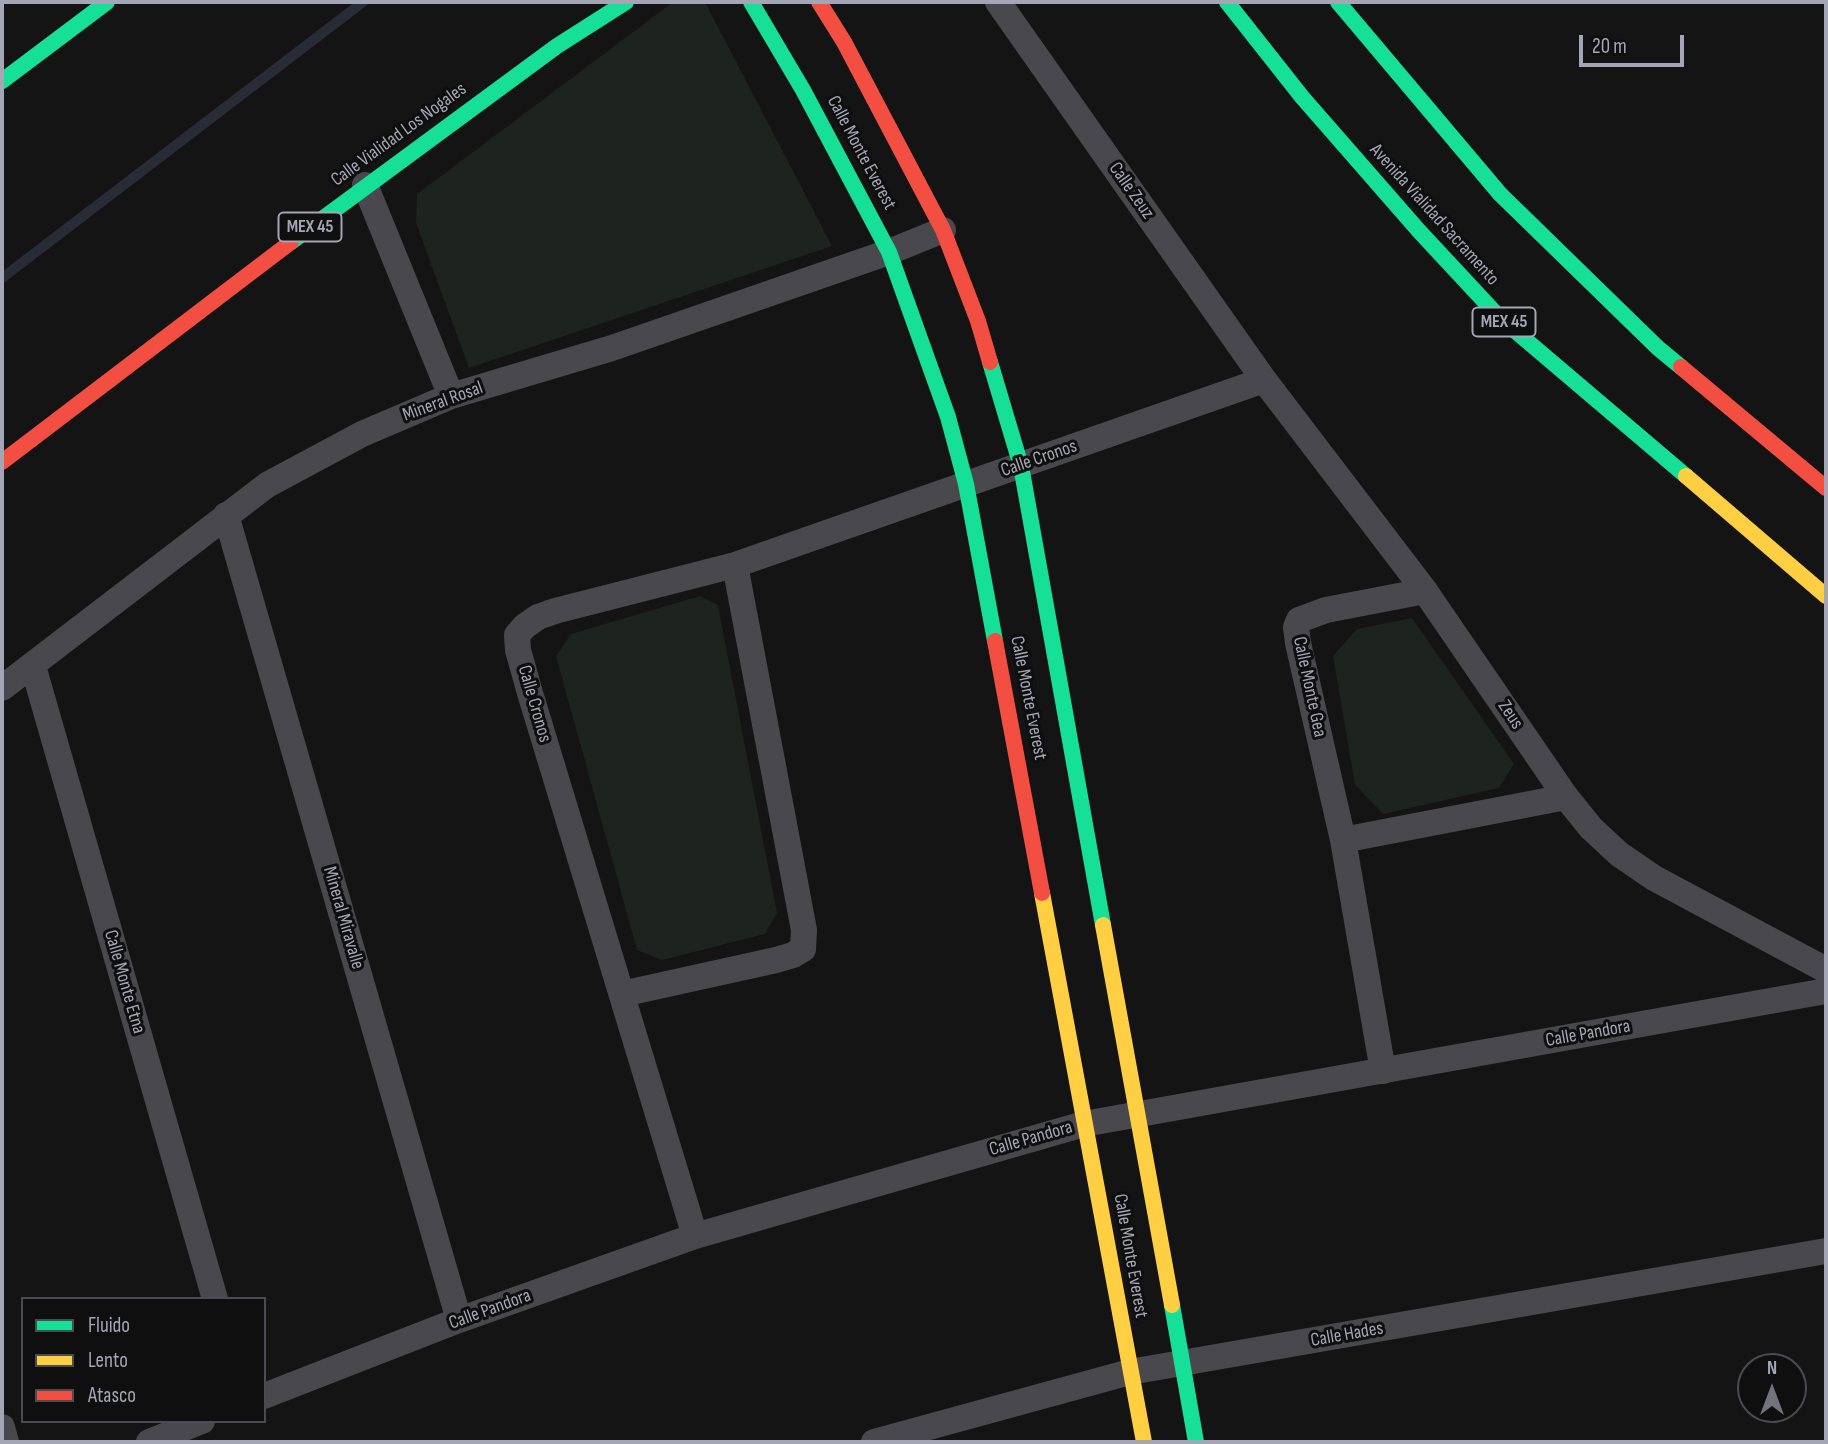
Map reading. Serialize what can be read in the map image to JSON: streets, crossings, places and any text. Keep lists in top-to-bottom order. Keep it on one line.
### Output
{"streets":{"main road":["Calle Vialidad Los Nogales","Calle Monte Everest","Avenida Vialidad Sacramento","MEX 45"],"street":["Calle Zeuz","Mineral Rosal","Calle Cronos","Calle Monte Gea","Zeus","Mineral Miravalle","Calle Monte Etna","Calle Pandora","Calle Hades"]},"crossings":[["Calle Monte Everest","Mineral Rosal"],["Calle Monte Everest","Calle Cronos"],["Calle Monte Everest","Calle Pandora"],["Calle Monte Everest","Calle Hades"],["Calle Zeuz","Calle Cronos"],["Calle Zeuz","Zeus"],["Mineral Rosal","Mineral Miravalle"],["Mineral Rosal","Calle Monte Etna"],["Calle Cronos","Zeus"],["Calle Cronos","Calle Pandora"],["Calle Monte Gea","Zeus"],["Calle Monte Gea","Calle Pandora"],["Mineral Miravalle","Calle Pandora"]],"legend":["Fluido","Lento","Atasco"],"scale_bar":"20 m","north":"top"}
